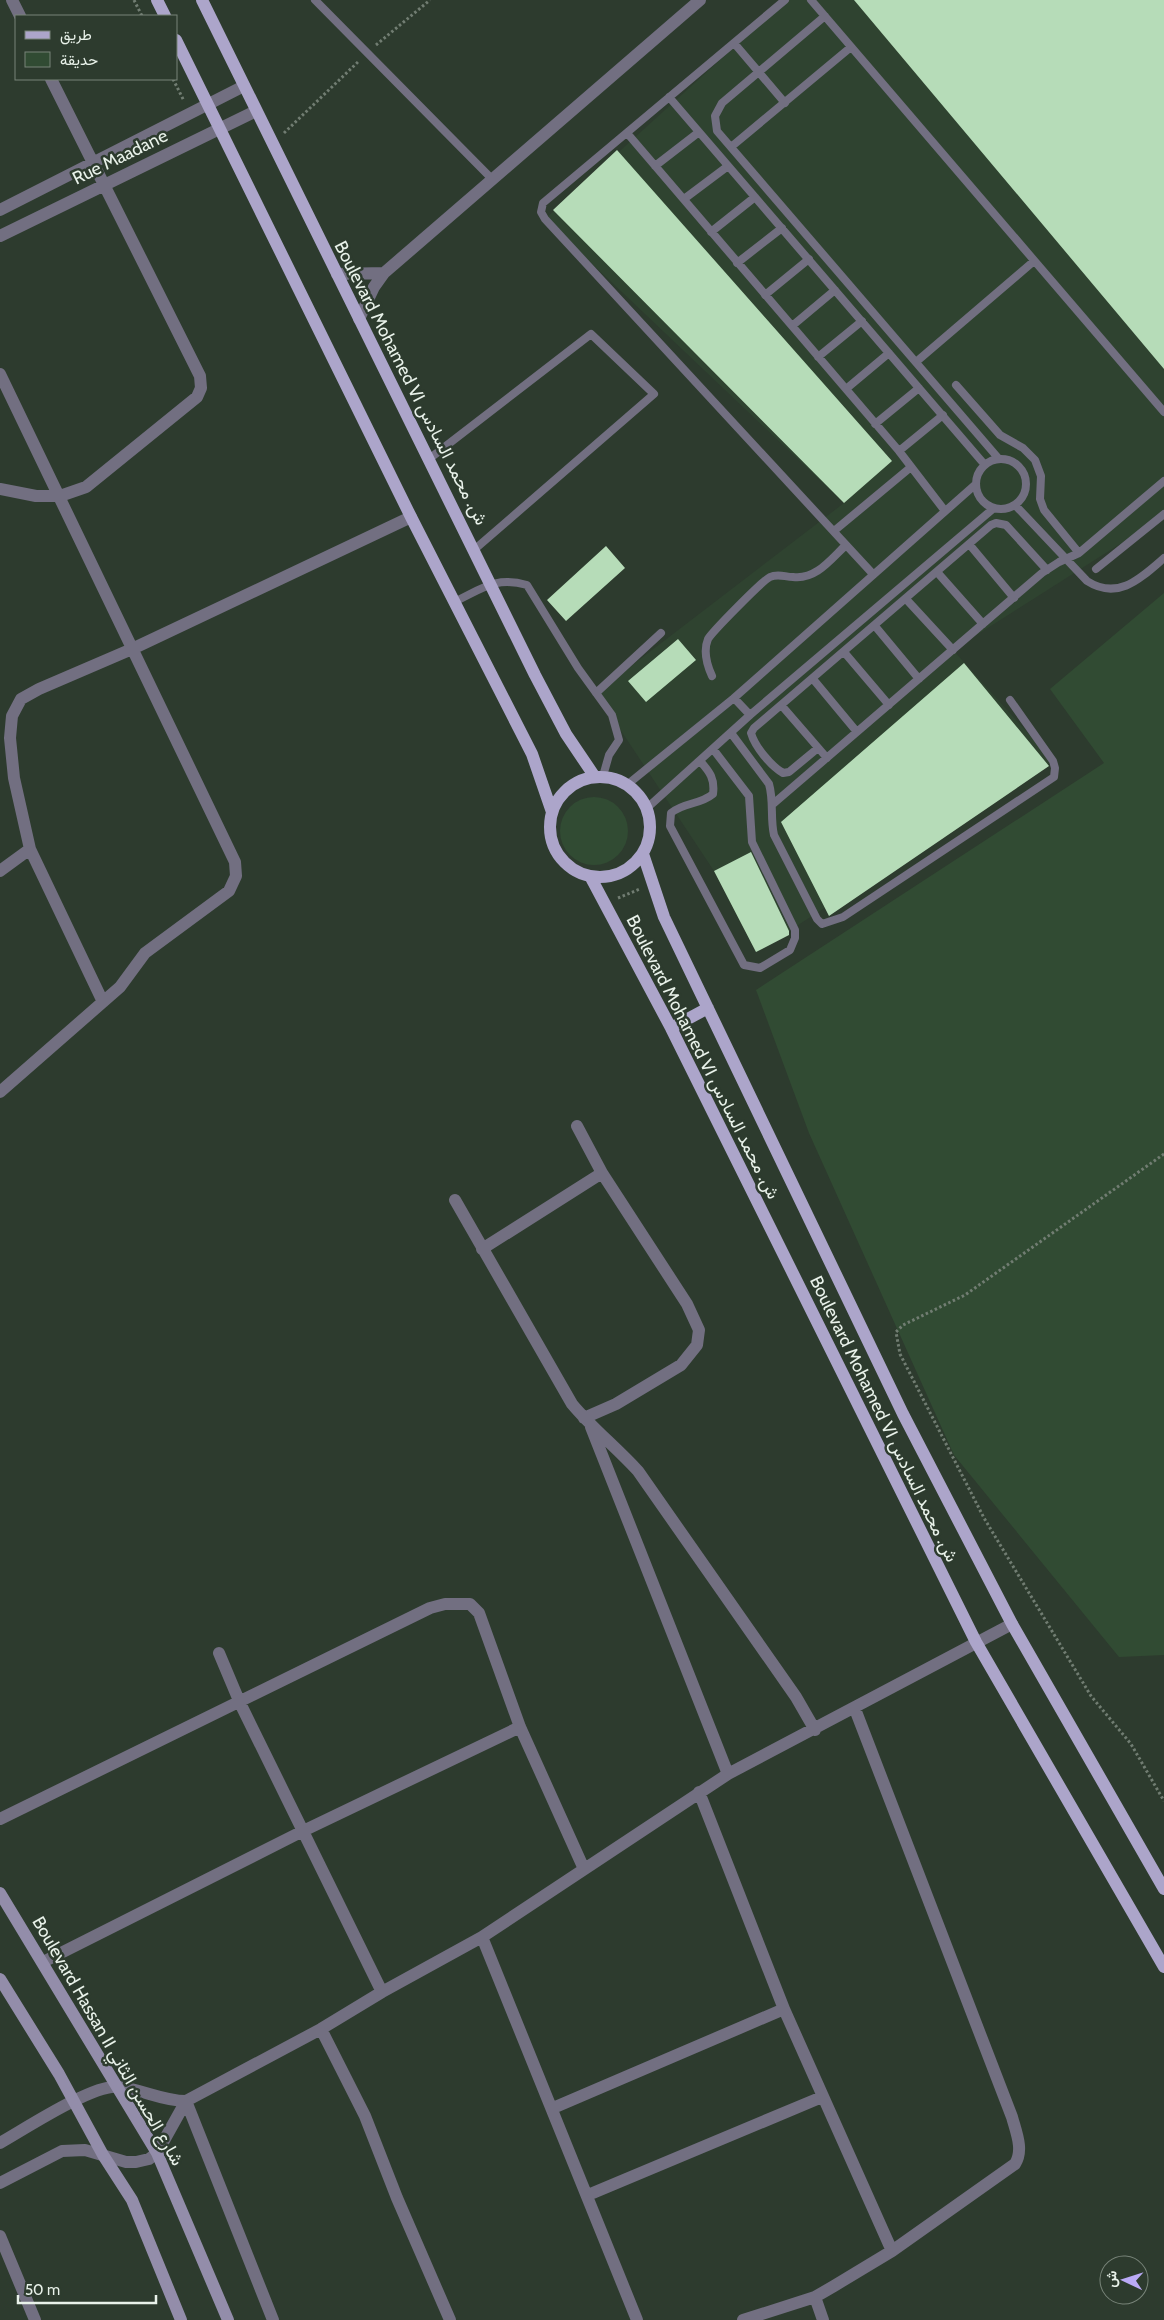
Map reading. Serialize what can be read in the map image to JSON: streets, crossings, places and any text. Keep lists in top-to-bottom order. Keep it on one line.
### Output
{"streets":{"main road":["Boulevard Mohamed VI ش. محمد السادس","Boulevard Hassan II شارع الحسن الثاني"],"street":["Rue Maadane"]},"crossings":[["Rue Maadane","Boulevard Mohamed VI ش. محمد السادس"]],"legend":["طريق","حديقة"],"scale_bar":"50 m","north":"left"}
